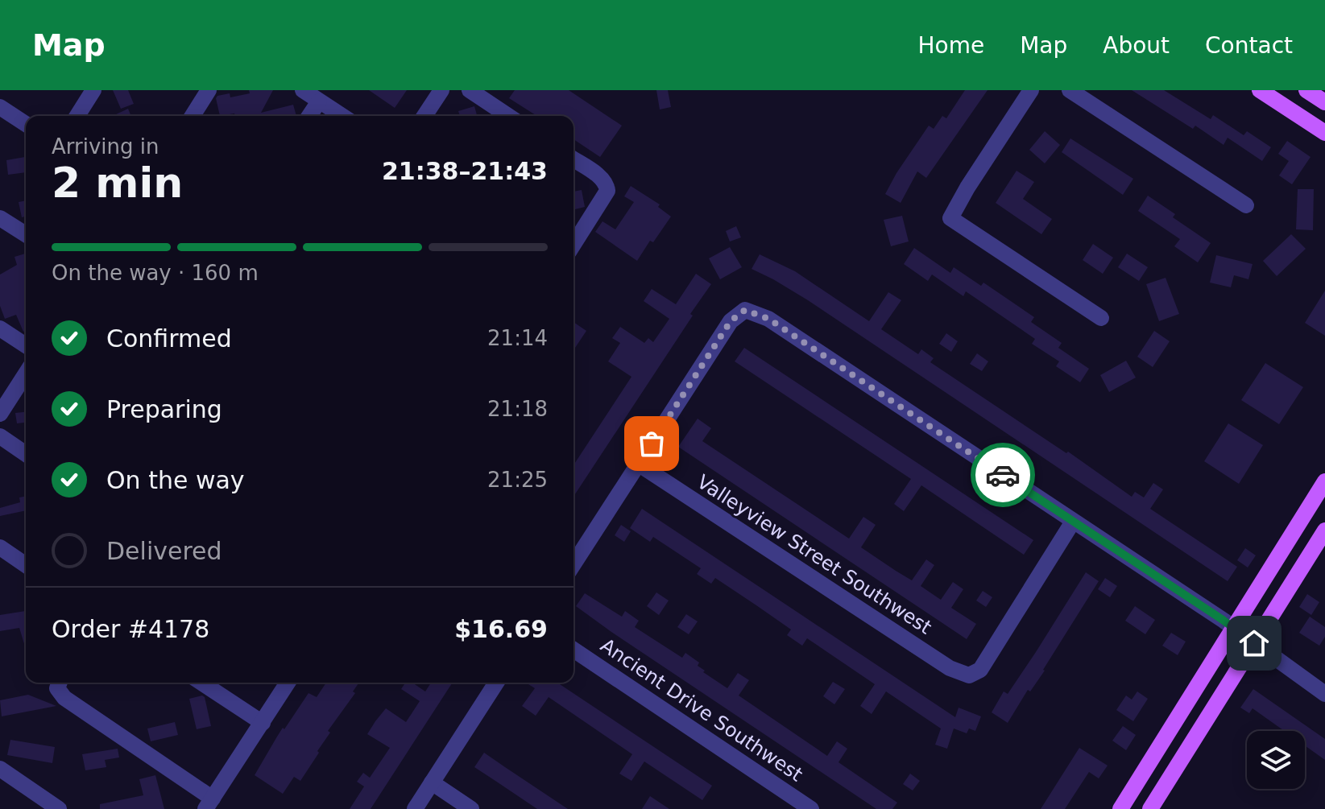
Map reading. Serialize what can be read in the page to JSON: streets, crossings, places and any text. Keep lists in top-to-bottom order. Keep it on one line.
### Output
{"streets":{"street":["Valleyview Street Southwest","Ancient Drive Southwest"]},"page":{"header":"Map","nav":["Home","Map","About","Contact"],"heading":["2 min","Arriving in","21:38–21:43"],"panel":["Order #4178","$16.69"],"bar":"On the way · 160 m","list":[["Confirmed","21:14"],["Preparing","21:18"],["On the way","21:25"],"Delivered"]}}
